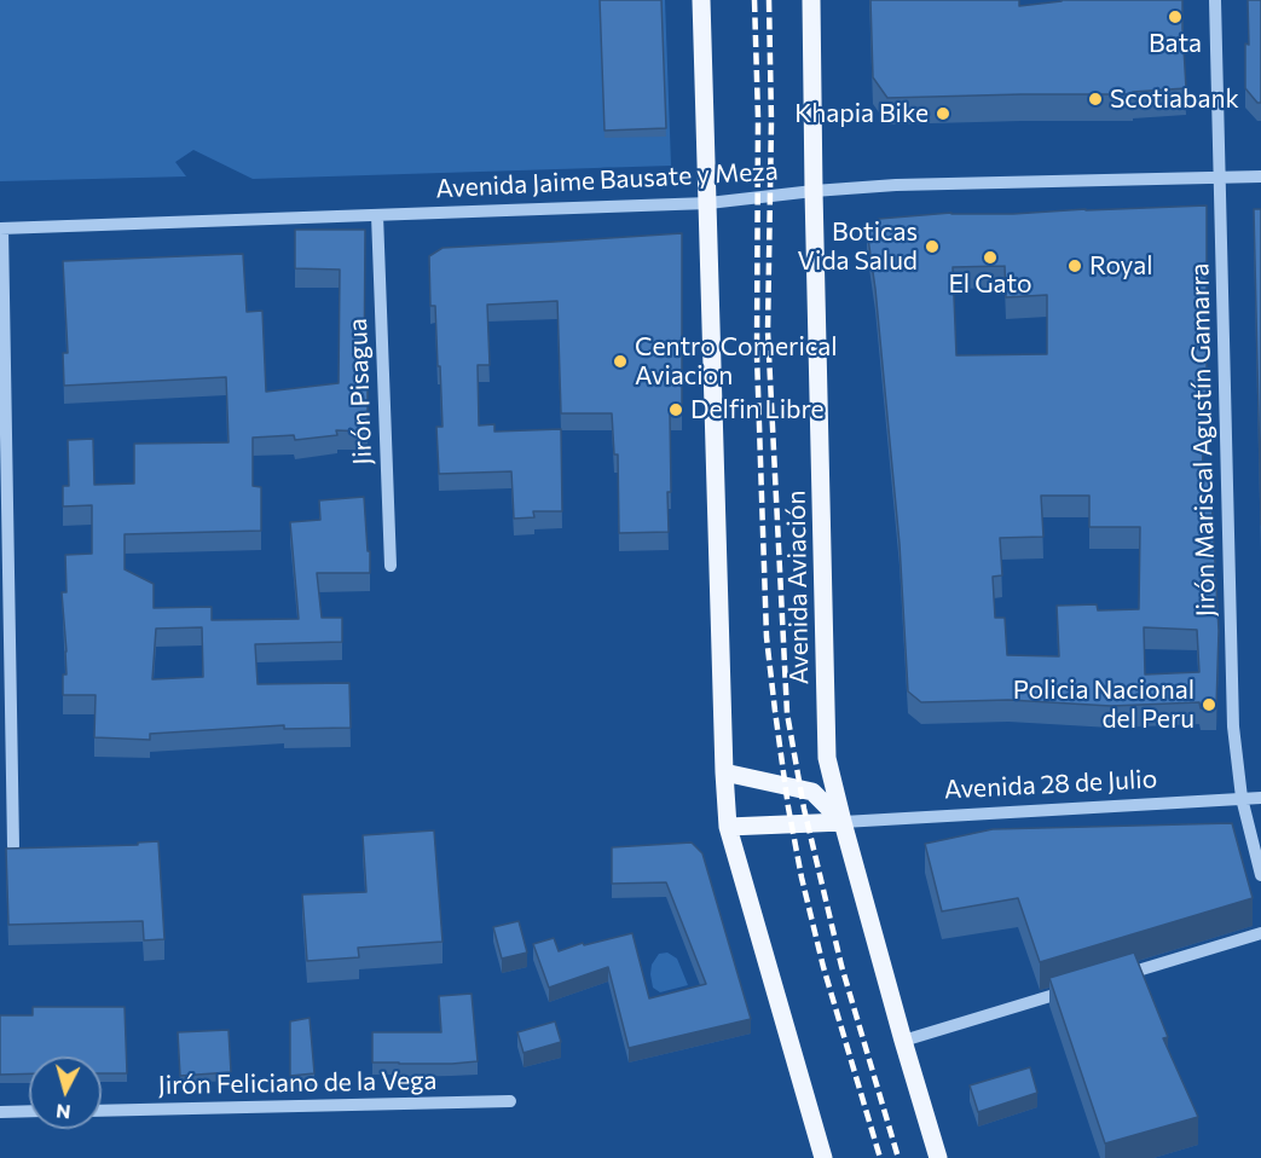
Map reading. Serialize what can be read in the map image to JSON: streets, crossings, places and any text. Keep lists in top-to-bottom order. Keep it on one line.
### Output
{"streets":{"main road":["Avenida Aviación","Avenida 28 de Julio"],"street":["Avenida Jaime Bausate y Meza","Jirón Pisagua","Jirón Mariscal Agustín Gamarra","Jirón Feliciano de la Vega"]},"crossings":[["Avenida Jaime Bausate y Meza","Jirón Pisagua"],["Avenida Jaime Bausate y Meza","Jirón Mariscal Agustín Gamarra"],["Avenida Jaime Bausate y Meza","Avenida Aviación"],["Jirón Mariscal Agustín Gamarra","Avenida 28 de Julio"],["Avenida Aviación","Avenida 28 de Julio"]],"places":["Bata","Scotiabank","Khapia Bike","Boticas Vida Salud","El Gato","Royal","Centro Comerical Aviacion","Delfin Libre","Policia Nacional del Peru"],"north":"bottom"}
